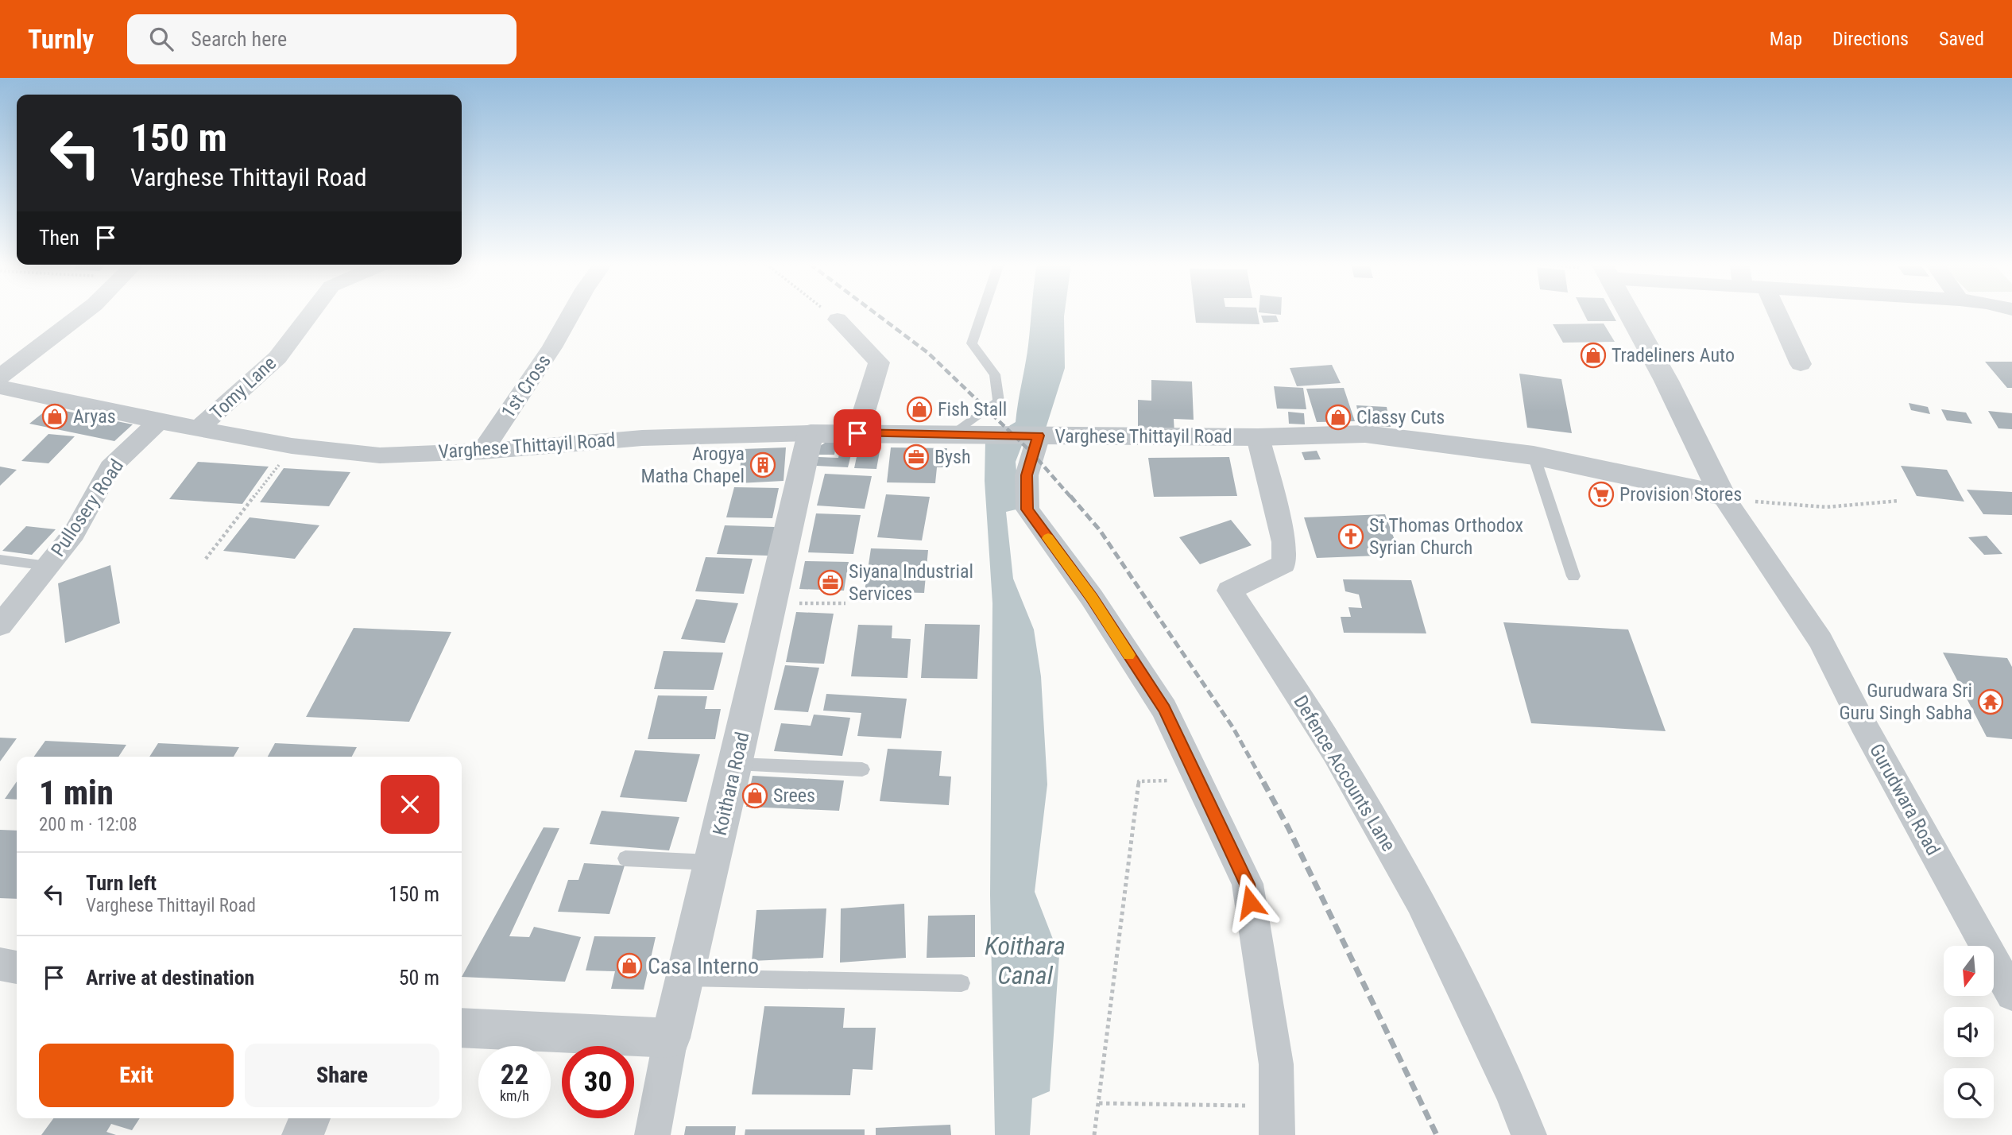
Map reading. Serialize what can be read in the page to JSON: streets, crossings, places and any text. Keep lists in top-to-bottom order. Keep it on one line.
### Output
{"streets":{"street":["1st Cross","Tomy Lane","Varghese Thittayil Road","Pullosery Road","Defence Accounts Lane","Koithara Road","Gurudwara Road"]},"crossings":[["1st Cross","Varghese Thittayil Road"],["Tomy Lane","Varghese Thittayil Road"],["Varghese Thittayil Road","Pullosery Road"],["Varghese Thittayil Road","Defence Accounts Lane"],["Varghese Thittayil Road","Koithara Road"],["Varghese Thittayil Road","Gurudwara Road"]],"water":["Koithara Canal"],"places":{"shop":["Tradeliners Auto","Fish Stall","Aryas","Classy Cuts","Srees","Casa Interno"],"office":["Bysh","Siyana Industrial Services"],"building":["Arogya Matha Chapel"],"supermarket":["Provision Stores"],"church":["St Thomas Orthodox Syrian Church"],"temple":["Gurudwara Sri Guru Singh Sabha"]},"north":"bottom","page":{"header":"Turnly","search":"Search here","nav":["Map","Directions","Saved"],"turn":["150 m","Varghese Thittayil Road"],"then":"Then","heading":["1 min","200 m · 12:08"],"list":[{"name":"Turn left","note":"Varghese Thittayil Road","value":"150 m"},{"name":"Arrive at destination","value":"50 m"}],"buttons":["Exit","Share"],"speed":"22 km/h","limit":"30"}}
